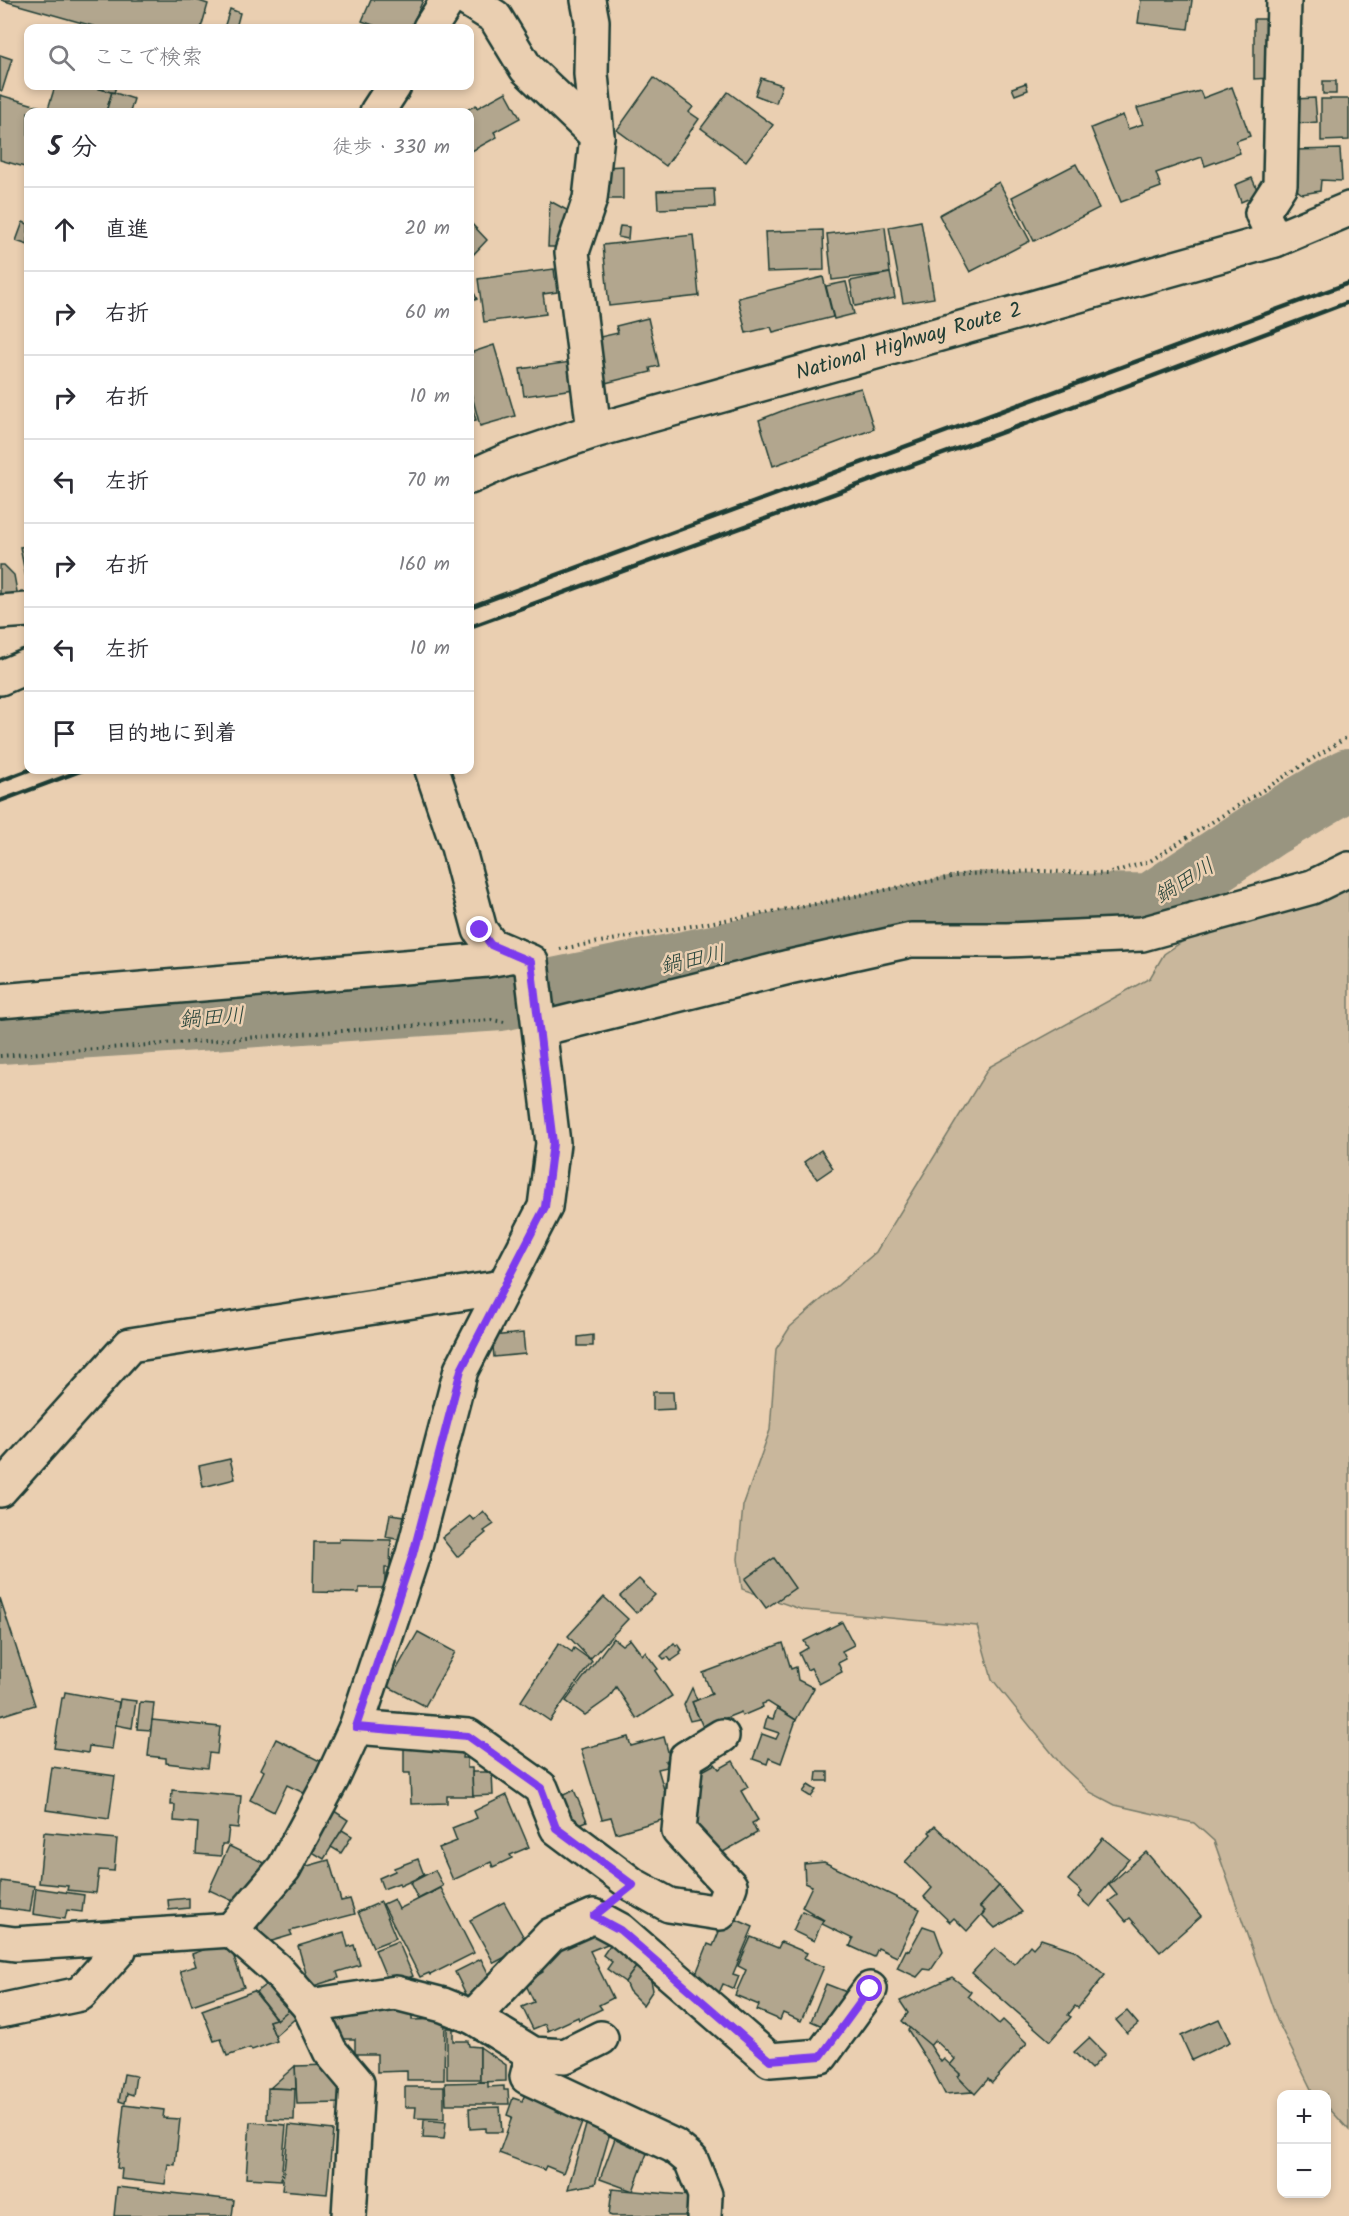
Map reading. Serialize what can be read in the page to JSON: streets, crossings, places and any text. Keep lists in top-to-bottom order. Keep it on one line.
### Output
{"streets":{"main road":["National Highway Route 2"]},"water":["鍋田川"],"page":{"search":"ここで検索","heading":["5 分","徒歩 · 330 m"],"list":[["直進","20 m"],["右折","60 m"],["右折","10 m"],["左折","70 m"],["右折","160 m"],["左折","10 m"],"目的地に到着"],"map_buttons":["+","−"]}}
